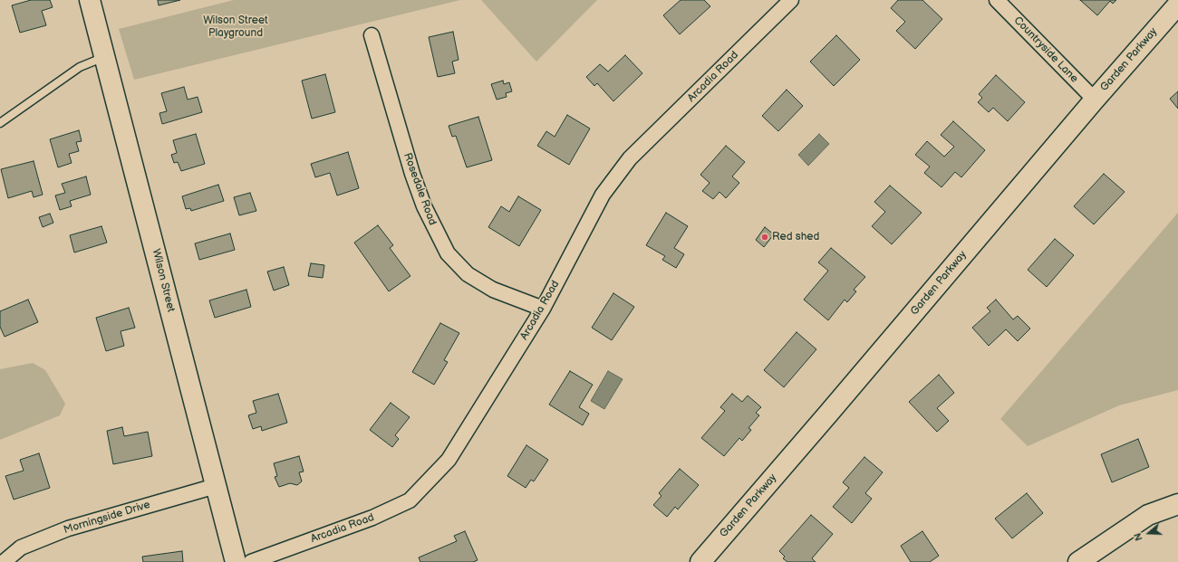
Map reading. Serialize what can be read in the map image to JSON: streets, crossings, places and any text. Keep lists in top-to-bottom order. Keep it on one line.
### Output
{"streets":{"street":["Countryside Lane","Garden Parkway","Arcadia Road","Rosedale Road","Wilson Street","Morningside Drive"]},"crossings":[["Countryside Lane","Garden Parkway"],["Arcadia Road","Rosedale Road"],["Wilson Street","Morningside Drive"]],"parks":["Wilson Street Playground"],"places":["Red shed"],"north":"left"}
